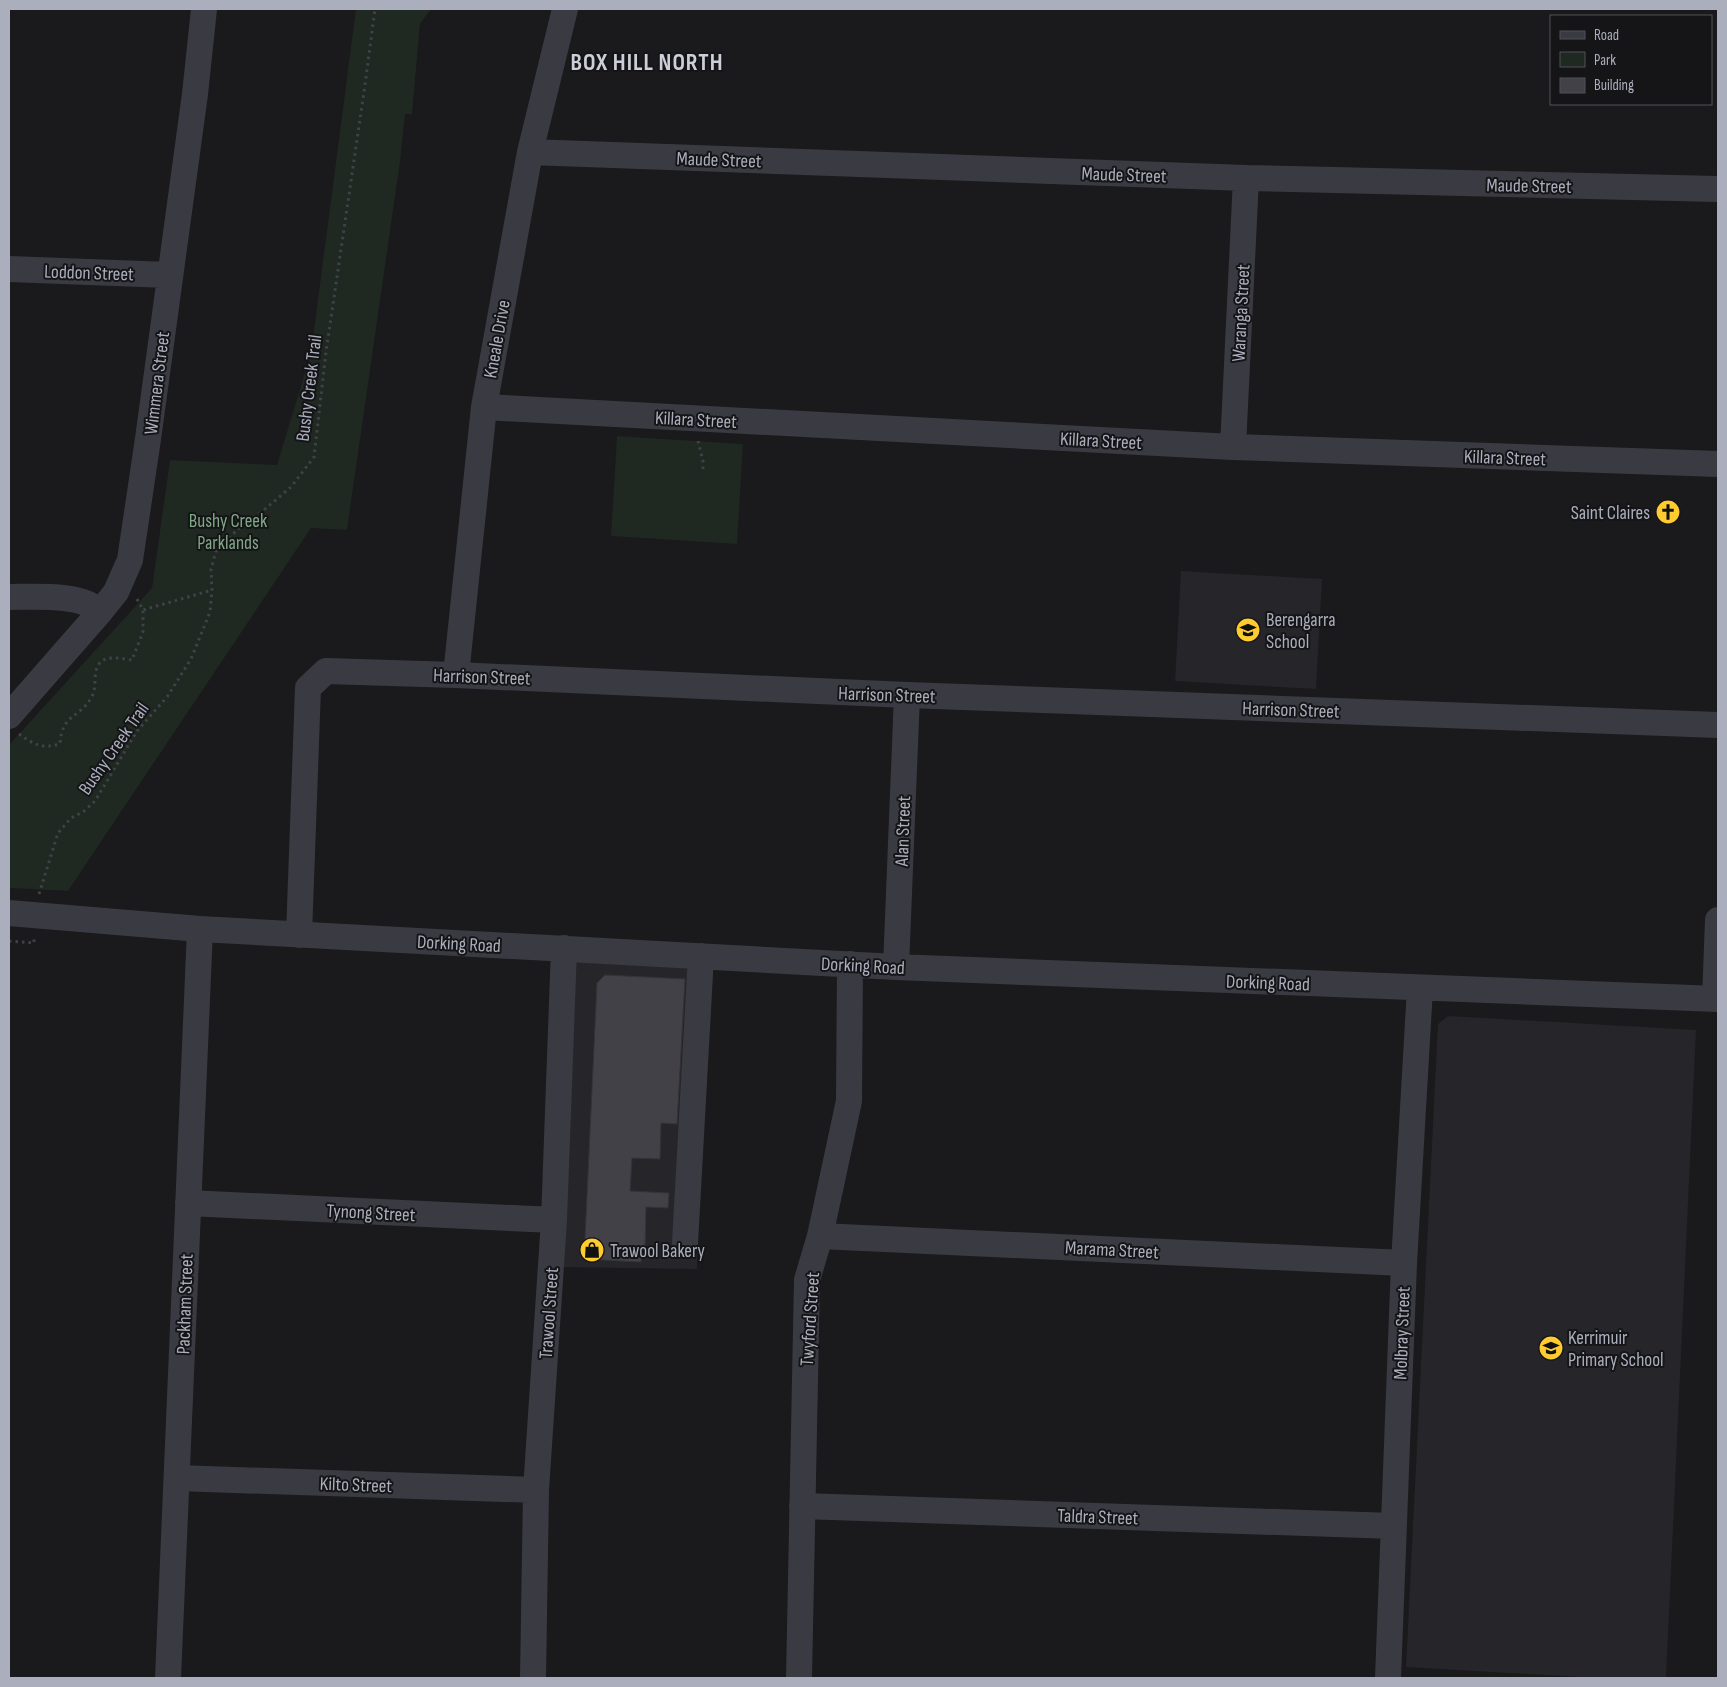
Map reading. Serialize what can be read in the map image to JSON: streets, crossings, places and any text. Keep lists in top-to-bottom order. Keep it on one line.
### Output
{"streets":{"street":["Maude Street","Loddon Street","Waranga Street","Kneale Drive","Wimmera Street","Killara Street","Harrison Street","Alan Street","Dorking Road","Tynong Street","Marama Street","Packham Street","Trawool Street","Twyford Street","Molbray Street","Kilto Street","Taldra Street"],"path":["Bushy Creek Trail"]},"crossings":[["Maude Street","Waranga Street"],["Maude Street","Kneale Drive"],["Loddon Street","Wimmera Street"],["Waranga Street","Killara Street"],["Kneale Drive","Killara Street"],["Kneale Drive","Harrison Street"],["Bushy Creek Trail","Dorking Road"],["Harrison Street","Alan Street"],["Harrison Street","Dorking Road"],["Alan Street","Dorking Road"],["Dorking Road","Packham Street"],["Dorking Road","Trawool Street"],["Dorking Road","Twyford Street"],["Dorking Road","Molbray Street"],["Tynong Street","Packham Street"],["Tynong Street","Trawool Street"],["Marama Street","Twyford Street"],["Marama Street","Molbray Street"],["Packham Street","Kilto Street"],["Trawool Street","Kilto Street"],["Twyford Street","Taldra Street"],["Molbray Street","Taldra Street"]],"districts":["BOX HILL NORTH"],"parks":["Bushy Creek Parklands"],"places":{"church":["Saint Claires"],"school or university":["Berengarra School","Kerrimuir Primary School"],"shop":["Trawool Bakery"]},"legend":["Road","Park","Building"]}
